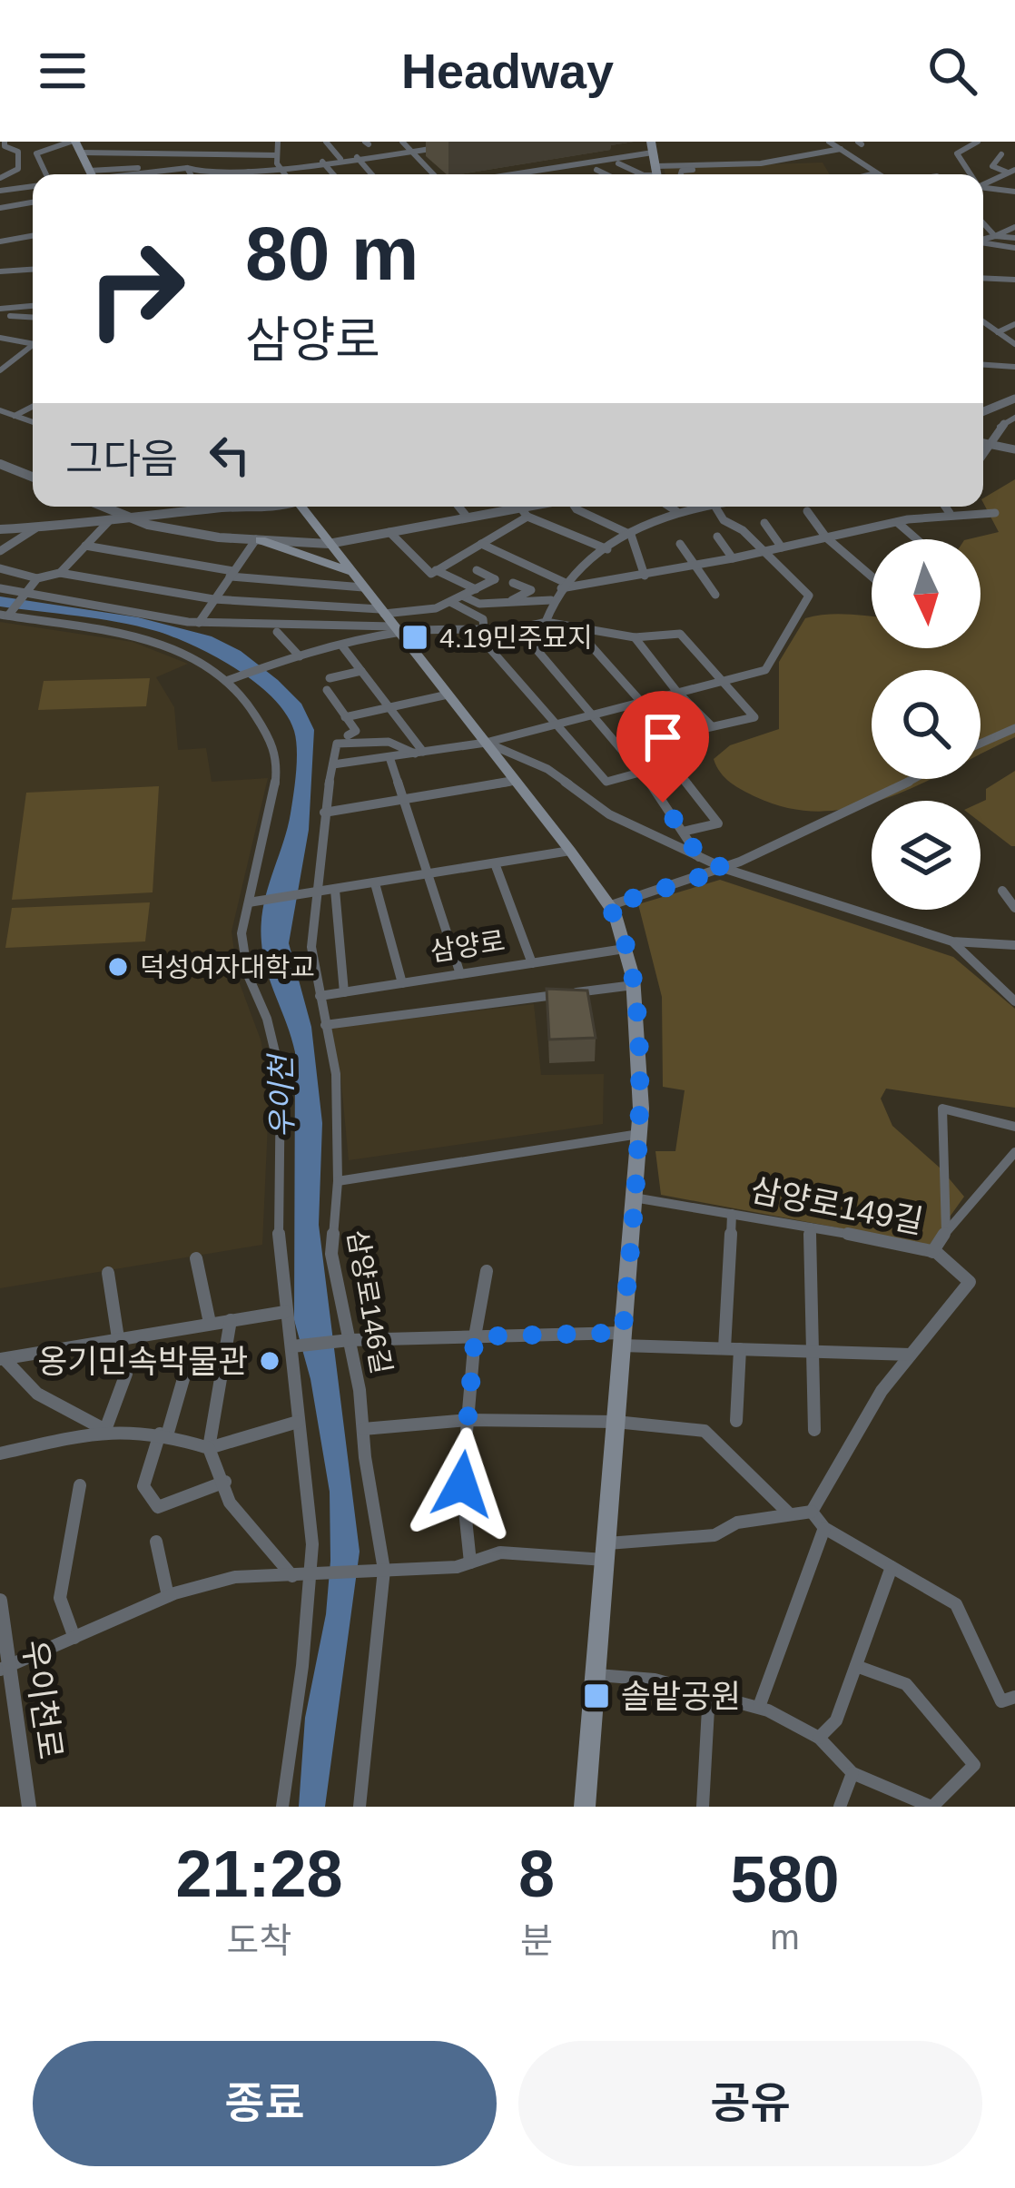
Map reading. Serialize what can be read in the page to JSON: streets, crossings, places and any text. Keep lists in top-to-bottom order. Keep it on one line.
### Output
{"streets":{"street":["삼양로","삼양로149길","삼양로146길","우이천로"]},"crossings":[["삼양로","삼양로146길"]],"water":["우이천"],"places":{"transit":["4.19민주묘지","솔밭공원"],"other":["덕성여자대학교","옹기민속박물관"]},"north":"bottom","page":{"header":"Headway","turn":["80 m","삼양로"],"then":"그다음","eta":["21:28","도착","8","분","580","m"],"buttons":["종료","공유"]}}
